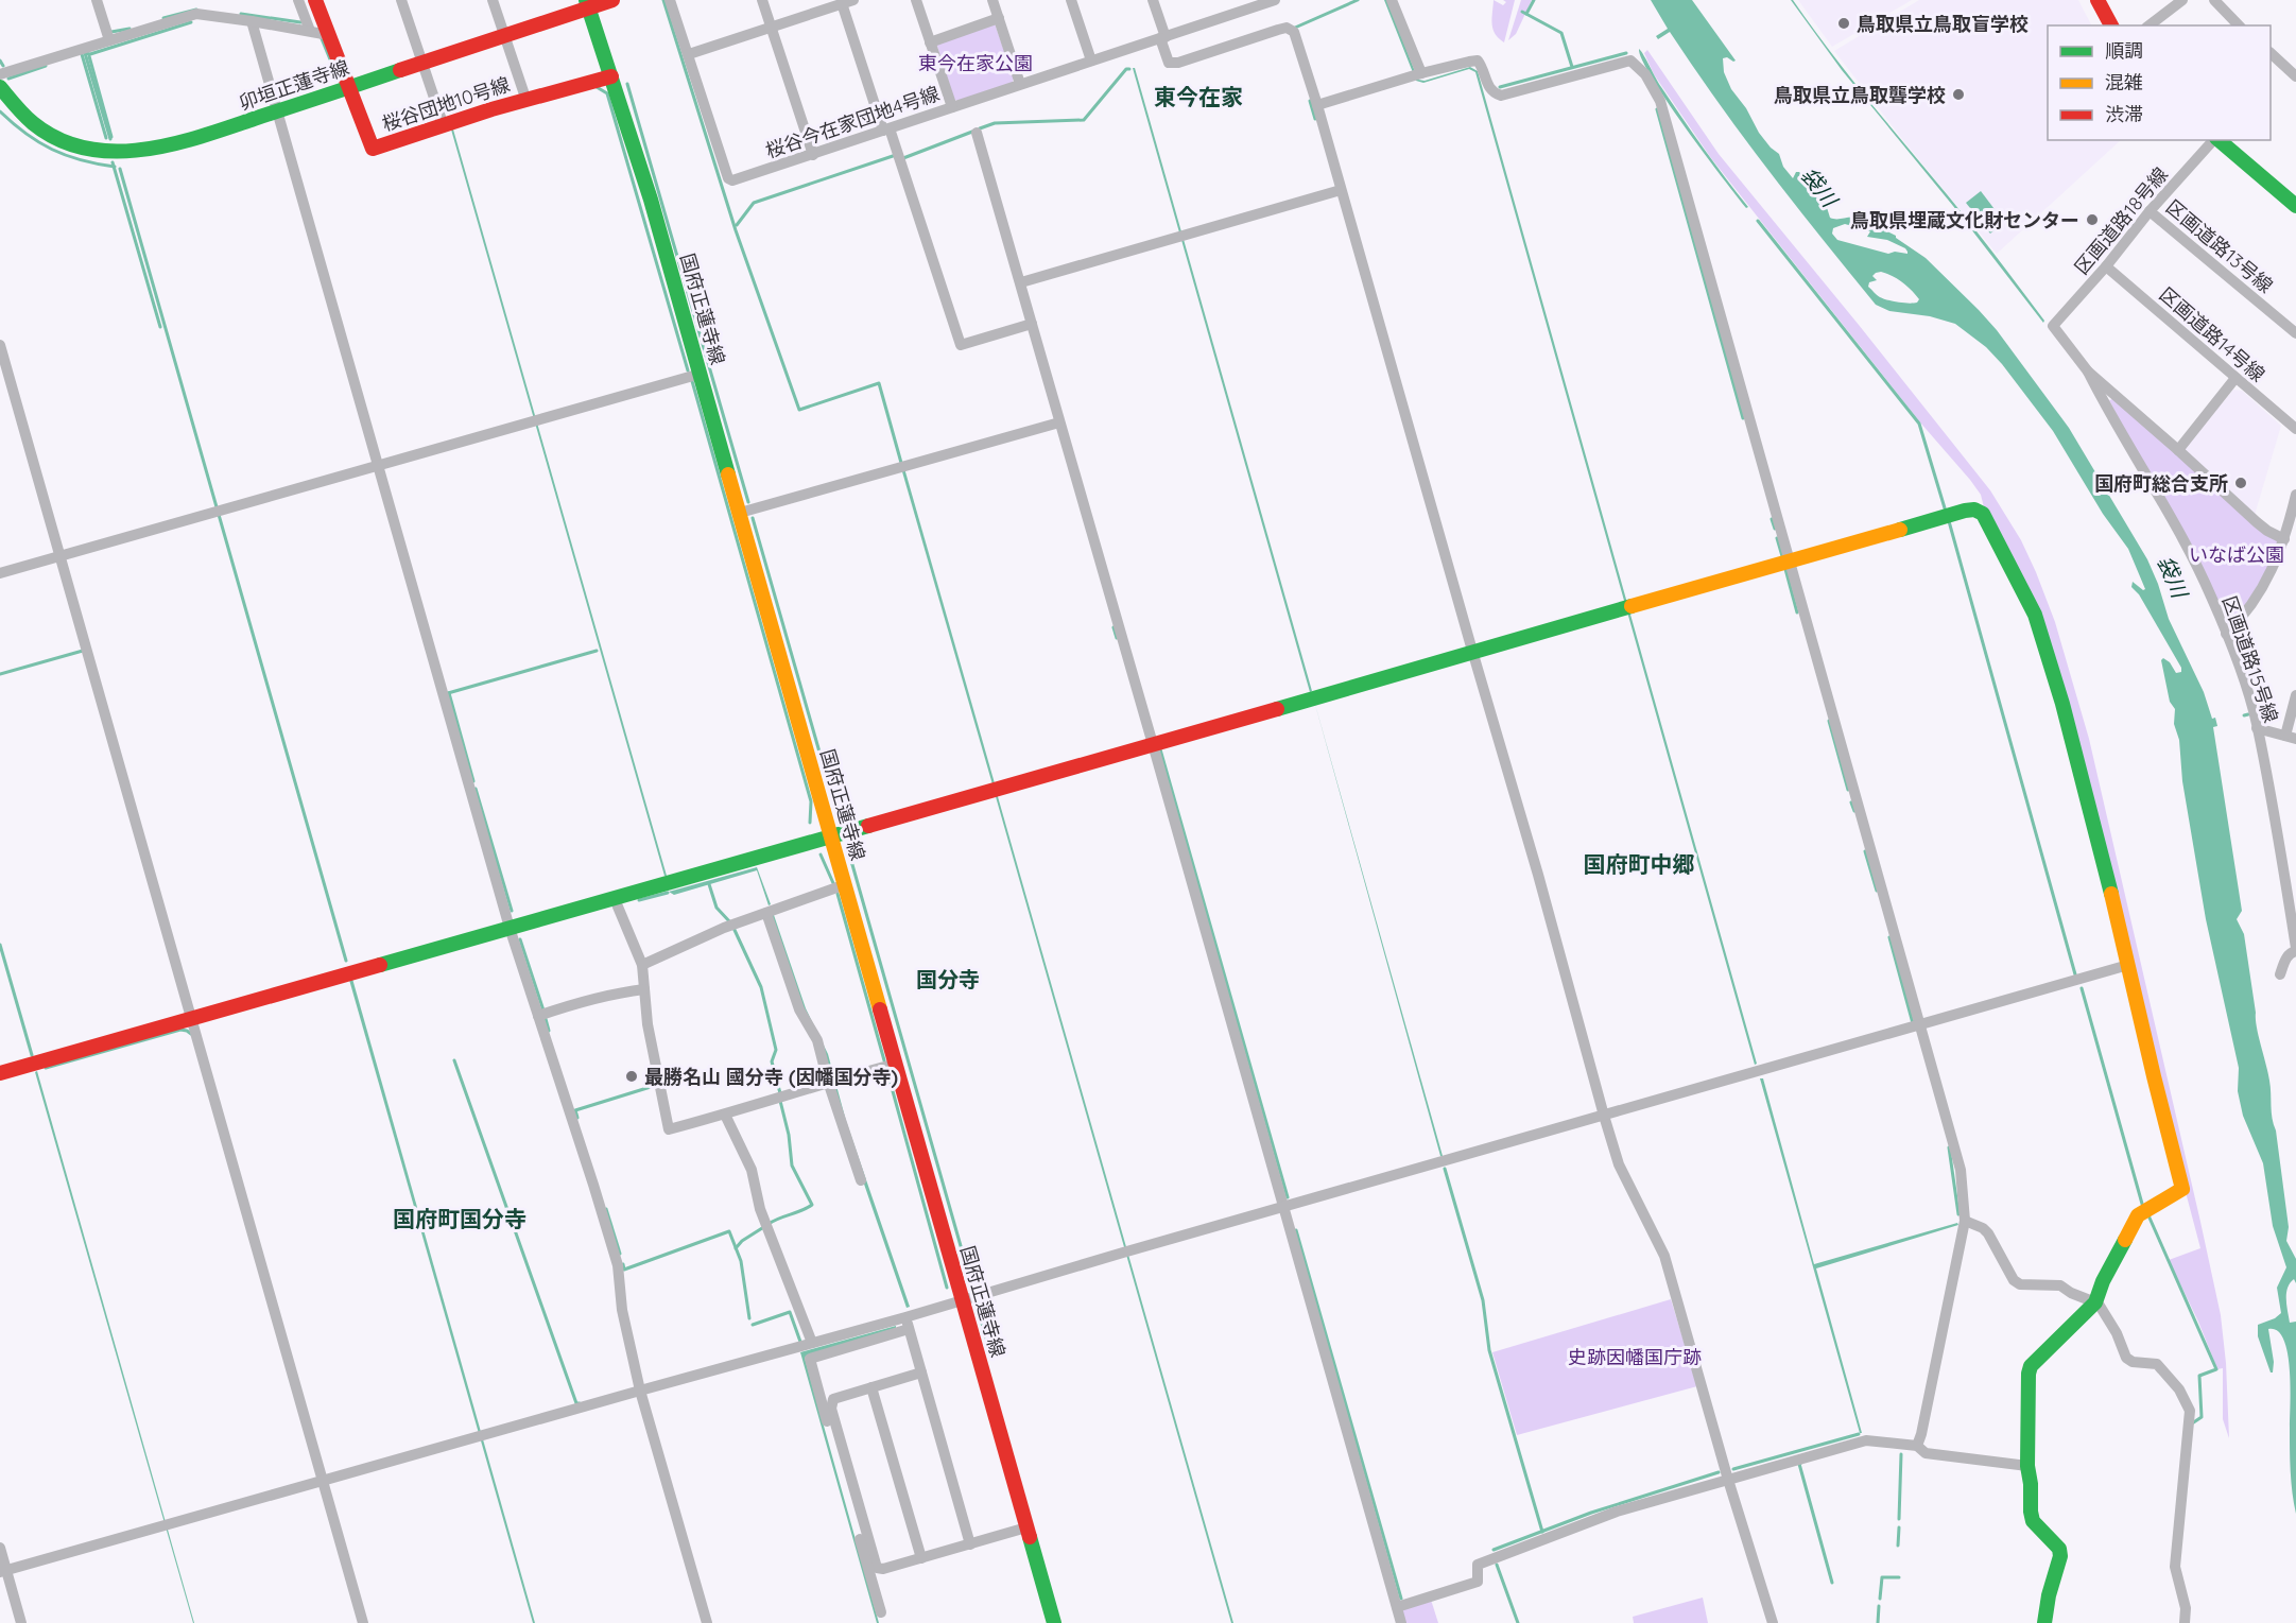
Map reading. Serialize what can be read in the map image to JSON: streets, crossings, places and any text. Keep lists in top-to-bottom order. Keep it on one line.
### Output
{"streets":{"street":["卯垣正蓮寺線","桜谷団地10号線","桜谷今在家団地4号線","区画道路18号線","区画道路13号線","国府正蓮寺線","区画道路14号線","区画道路15号線"]},"crossings":[["卯垣正蓮寺線","桜谷団地10号線"],["卯垣正蓮寺線","国府正蓮寺線"],["桜谷団地10号線","国府正蓮寺線"],["区画道路18号線","区画道路13号線"],["区画道路18号線","区画道路14号線"],["区画道路18号線","区画道路15号線"]],"districts":["東今在家","国府町中郷","国分寺","国府町国分寺"],"water":["袋川"],"parks":["東今在家公園","いなば公園","史跡因幡国庁跡"],"places":["鳥取県立鳥取盲学校","鳥取県立鳥取聾学校","鳥取県埋蔵文化財センター","国府町総合支所","最勝名山 國分寺 (因幡国分寺)"],"legend":["順調","混雑","渋滞"]}
